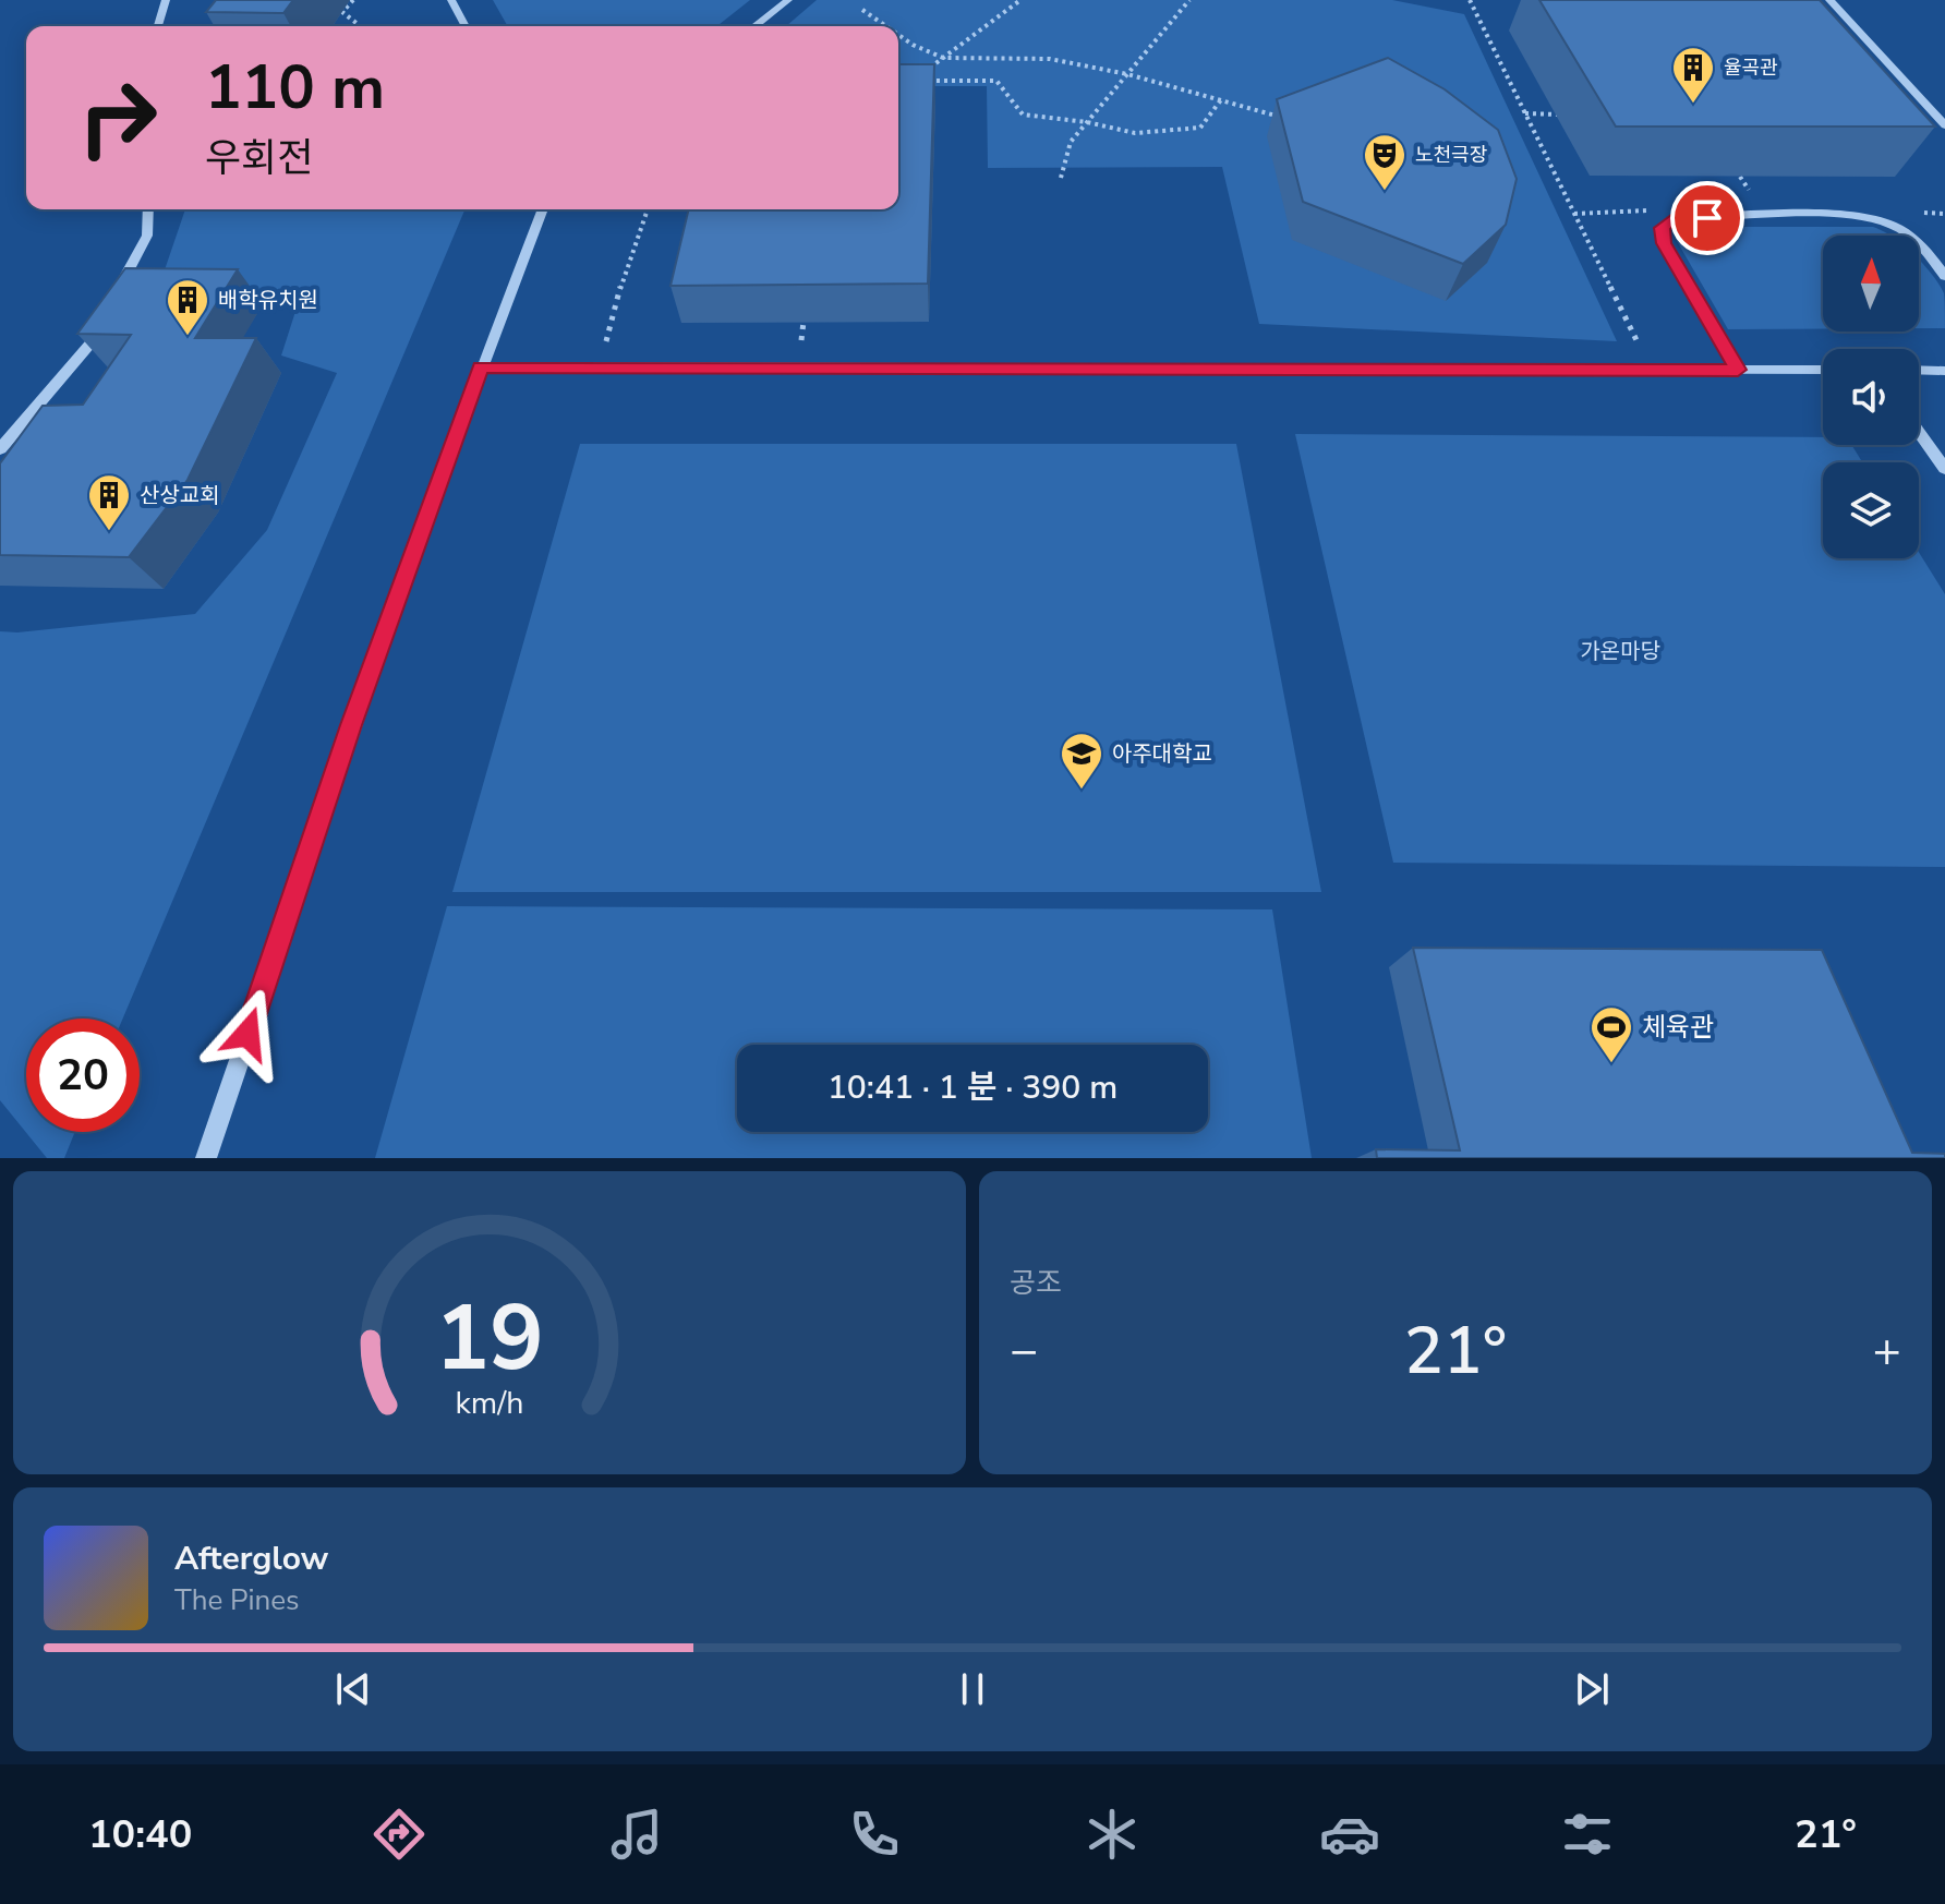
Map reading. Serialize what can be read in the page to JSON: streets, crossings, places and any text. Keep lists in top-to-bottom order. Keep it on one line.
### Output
{"parks":["가온마당"],"places":{"building":["율곡관","배학유치원","산상교회"],"theatre":["노천극장"],"school or university":["아주대학교"],"sports":["체육관"]},"north":"top","page":{"turn":["110 m","우회전"],"limit":"20","trip":"10:41 · 1 분 · 390 m","tile":"공조","heat":["−","21°","+"],"song":["Afterglow","The Pines"],"tabs":["10:40","21°"],"gauge":["19","km/h"]}}
